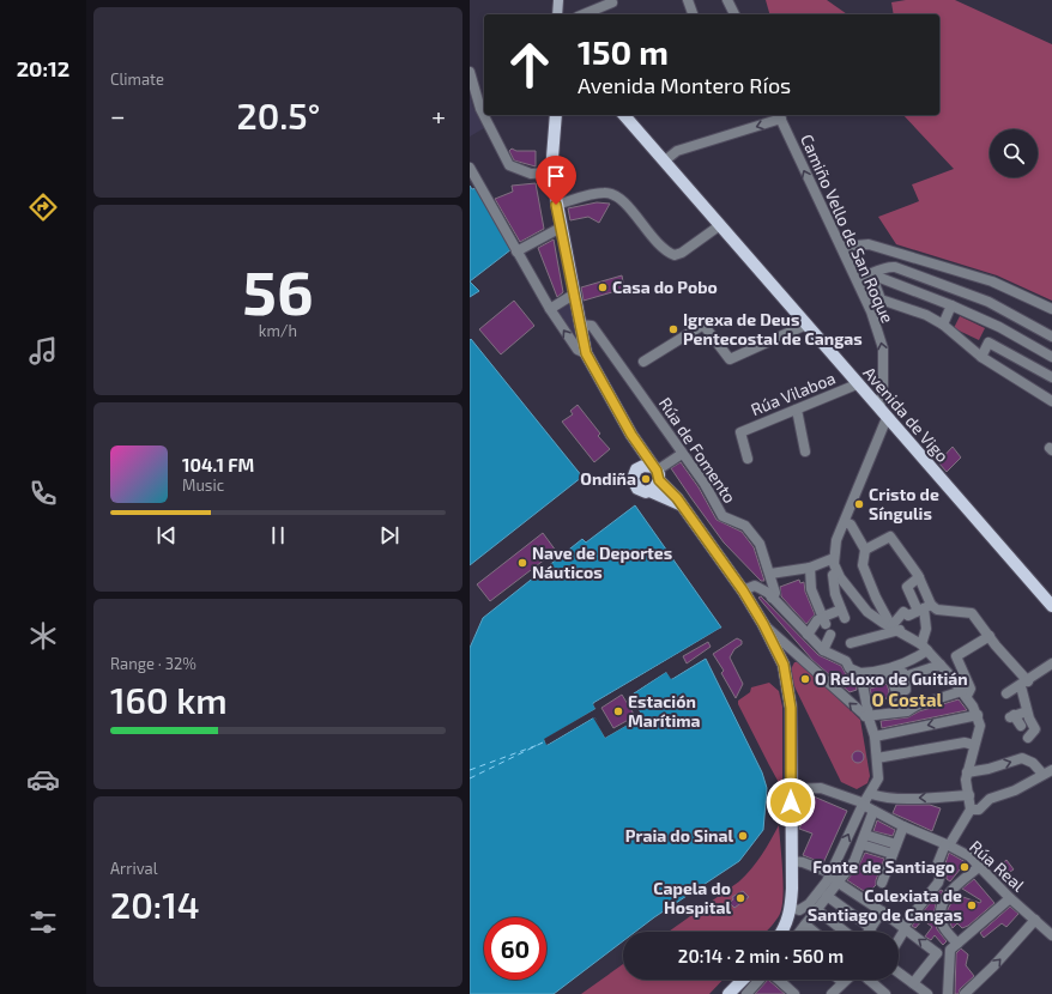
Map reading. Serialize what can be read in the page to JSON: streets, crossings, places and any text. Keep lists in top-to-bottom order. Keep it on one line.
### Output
{"streets":{"main road":["Avenida de Vigo"],"street":["Camiño Vello de San Roque","Rúa Vilaboa","Rúa de Fomento","Rúa Real"]},"crossings":[["Camiño Vello de San Roque","Avenida de Vigo"],["Rúa Vilaboa","Avenida de Vigo"]],"districts":["O Costal"],"places":["Casa do Pobo","Igrexa de Deus Pentecostal de Cangas","Ondiña","Cristo de Síngulis","Nave de Deportes Náuticos","O Reloxo de Guitián","Estación Marítima","Praia do Sinal","Fonte de Santiago","Capela do Hospital","Colexiata de Santiago de Cangas"],"page":{"tabs":"20:12","tile":["Climate",["56","km/h"],["Range · 32%","160 km"],["Arrival","20:14"]],"turn":["150 m","Avenida Montero Ríos"],"heat":["−","20.5°","+"],"song":["104.1 FM","Music"],"limit":"60","trip":"20:14 · 2 min · 560 m"}}
